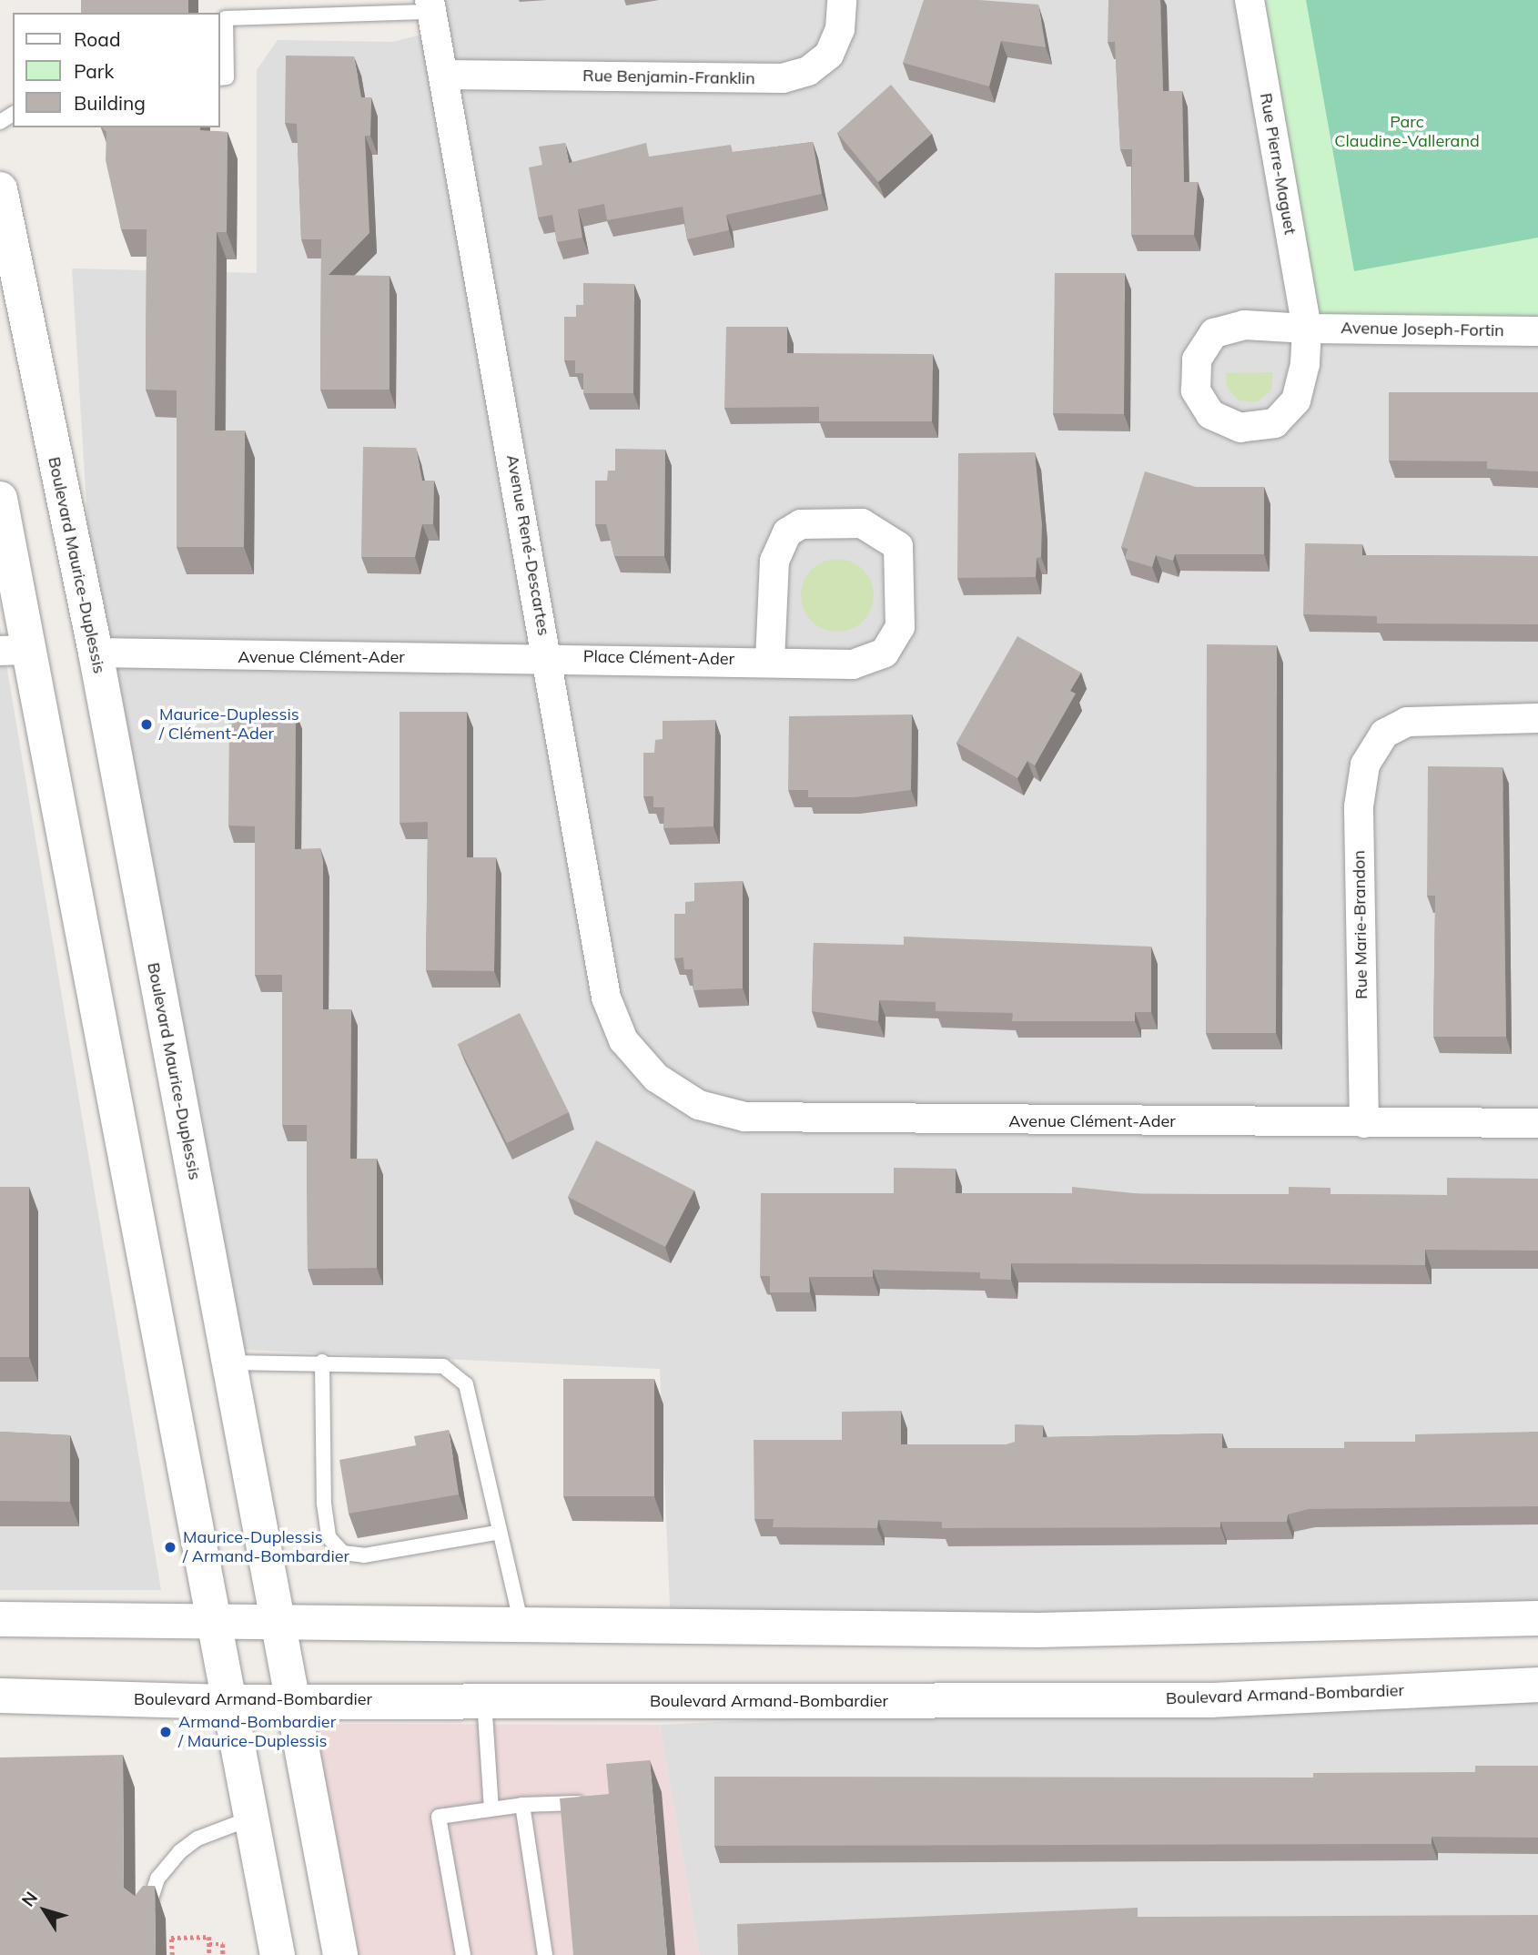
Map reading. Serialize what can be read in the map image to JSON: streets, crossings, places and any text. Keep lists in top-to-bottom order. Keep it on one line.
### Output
{"streets":{"street":["Rue Benjamin-Franklin","Rue Pierre-Maguet","Avenue Joseph-Fortin","Avenue René-Descartes","Boulevard Maurice-Duplessis","Avenue Clément-Ader","Place Clément-Ader","Rue Marie-Brandon","Boulevard Armand-Bombardier"]},"crossings":[["Rue Benjamin-Franklin","Avenue René-Descartes"],["Rue Pierre-Maguet","Avenue Joseph-Fortin"],["Avenue René-Descartes","Avenue Clément-Ader"],["Avenue René-Descartes","Place Clément-Ader"],["Boulevard Maurice-Duplessis","Avenue Clément-Ader"],["Boulevard Maurice-Duplessis","Boulevard Armand-Bombardier"],["Avenue Clément-Ader","Place Clément-Ader"],["Avenue Clément-Ader","Rue Marie-Brandon"]],"parks":["Parc Claudine-Vallerand"],"places":["Maurice-Duplessis / Clément-Ader","Maurice-Duplessis / Armand-Bombardier","Armand-Bombardier / Maurice-Duplessis"],"legend":["Road","Park","Building"],"north":"top left"}
